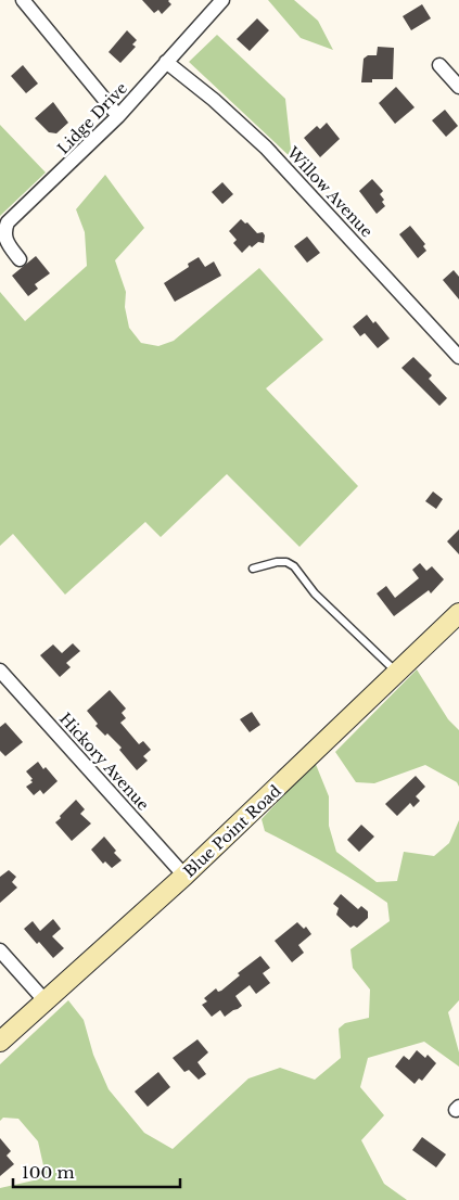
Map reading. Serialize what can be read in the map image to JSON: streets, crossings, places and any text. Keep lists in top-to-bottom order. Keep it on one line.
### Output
{"streets":{"street":["Lidge Drive","Willow Avenue","Hickory Avenue","Blue Point Road"]},"crossings":[["Lidge Drive","Willow Avenue"],["Hickory Avenue","Blue Point Road"]],"scale_bar":"100 m"}
